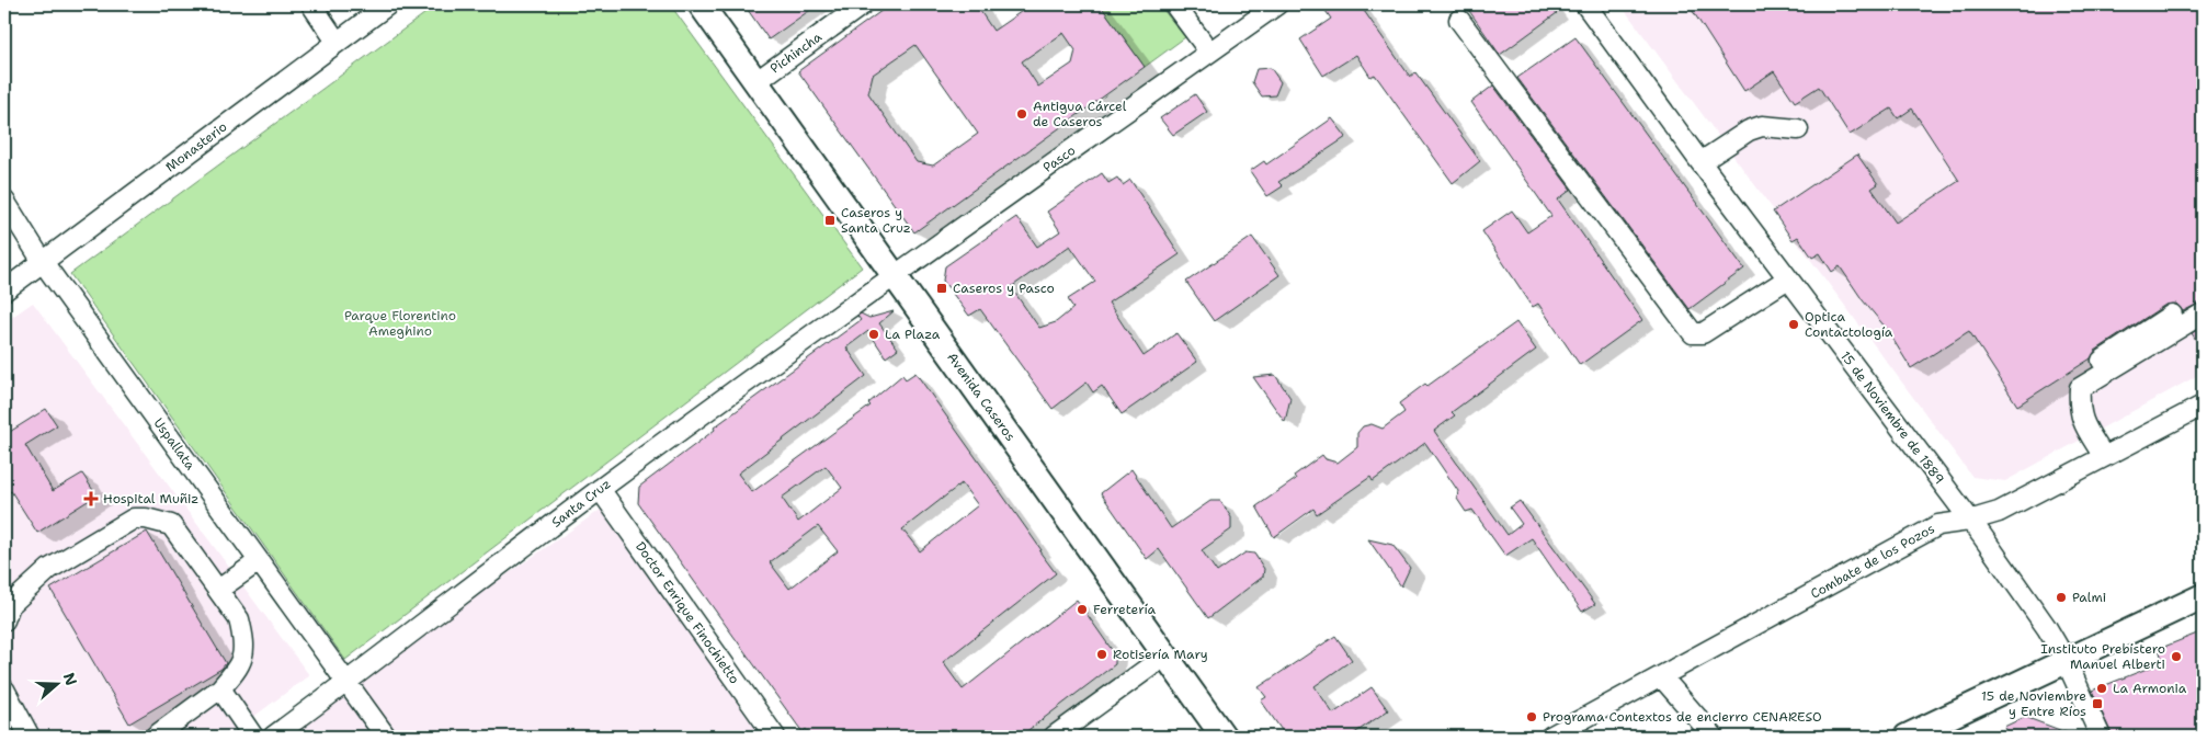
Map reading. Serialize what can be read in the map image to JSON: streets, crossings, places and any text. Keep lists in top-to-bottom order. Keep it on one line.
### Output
{"streets":{"main road":["Avenida Caseros"],"street":["Pichincha","Monasterio","Pasco","15 de Noviembre de 1889","Uspallata","Santa Cruz","Combate de los Pozos","Doctor Enrique Finochietto"]},"crossings":[["Pichincha","Avenida Caseros"],["Monasterio","Uspallata"],["Pasco","Avenida Caseros"],["Pasco","Santa Cruz"],["Avenida Caseros","Santa Cruz"],["15 de Noviembre de 1889","Combate de los Pozos"],["Uspallata","Santa Cruz"],["Santa Cruz","Doctor Enrique Finochietto"]],"parks":["Parque Florentino Ameghino"],"places":{"other":["Antigua Cárcel de Caseros","Optica Contactología","La Plaza","Palmi","Ferretería","Rotisería Mary","Instituto Prebístero Manuel Alberti","La Armonia","Programa Contextos de encierro CENARESO"],"transit":["Caseros y Santa Cruz","Caseros y Pasco","15 de Noviembre y Entre Ríos"],"health":["Hospital Muñiz"]},"north":"right"}
